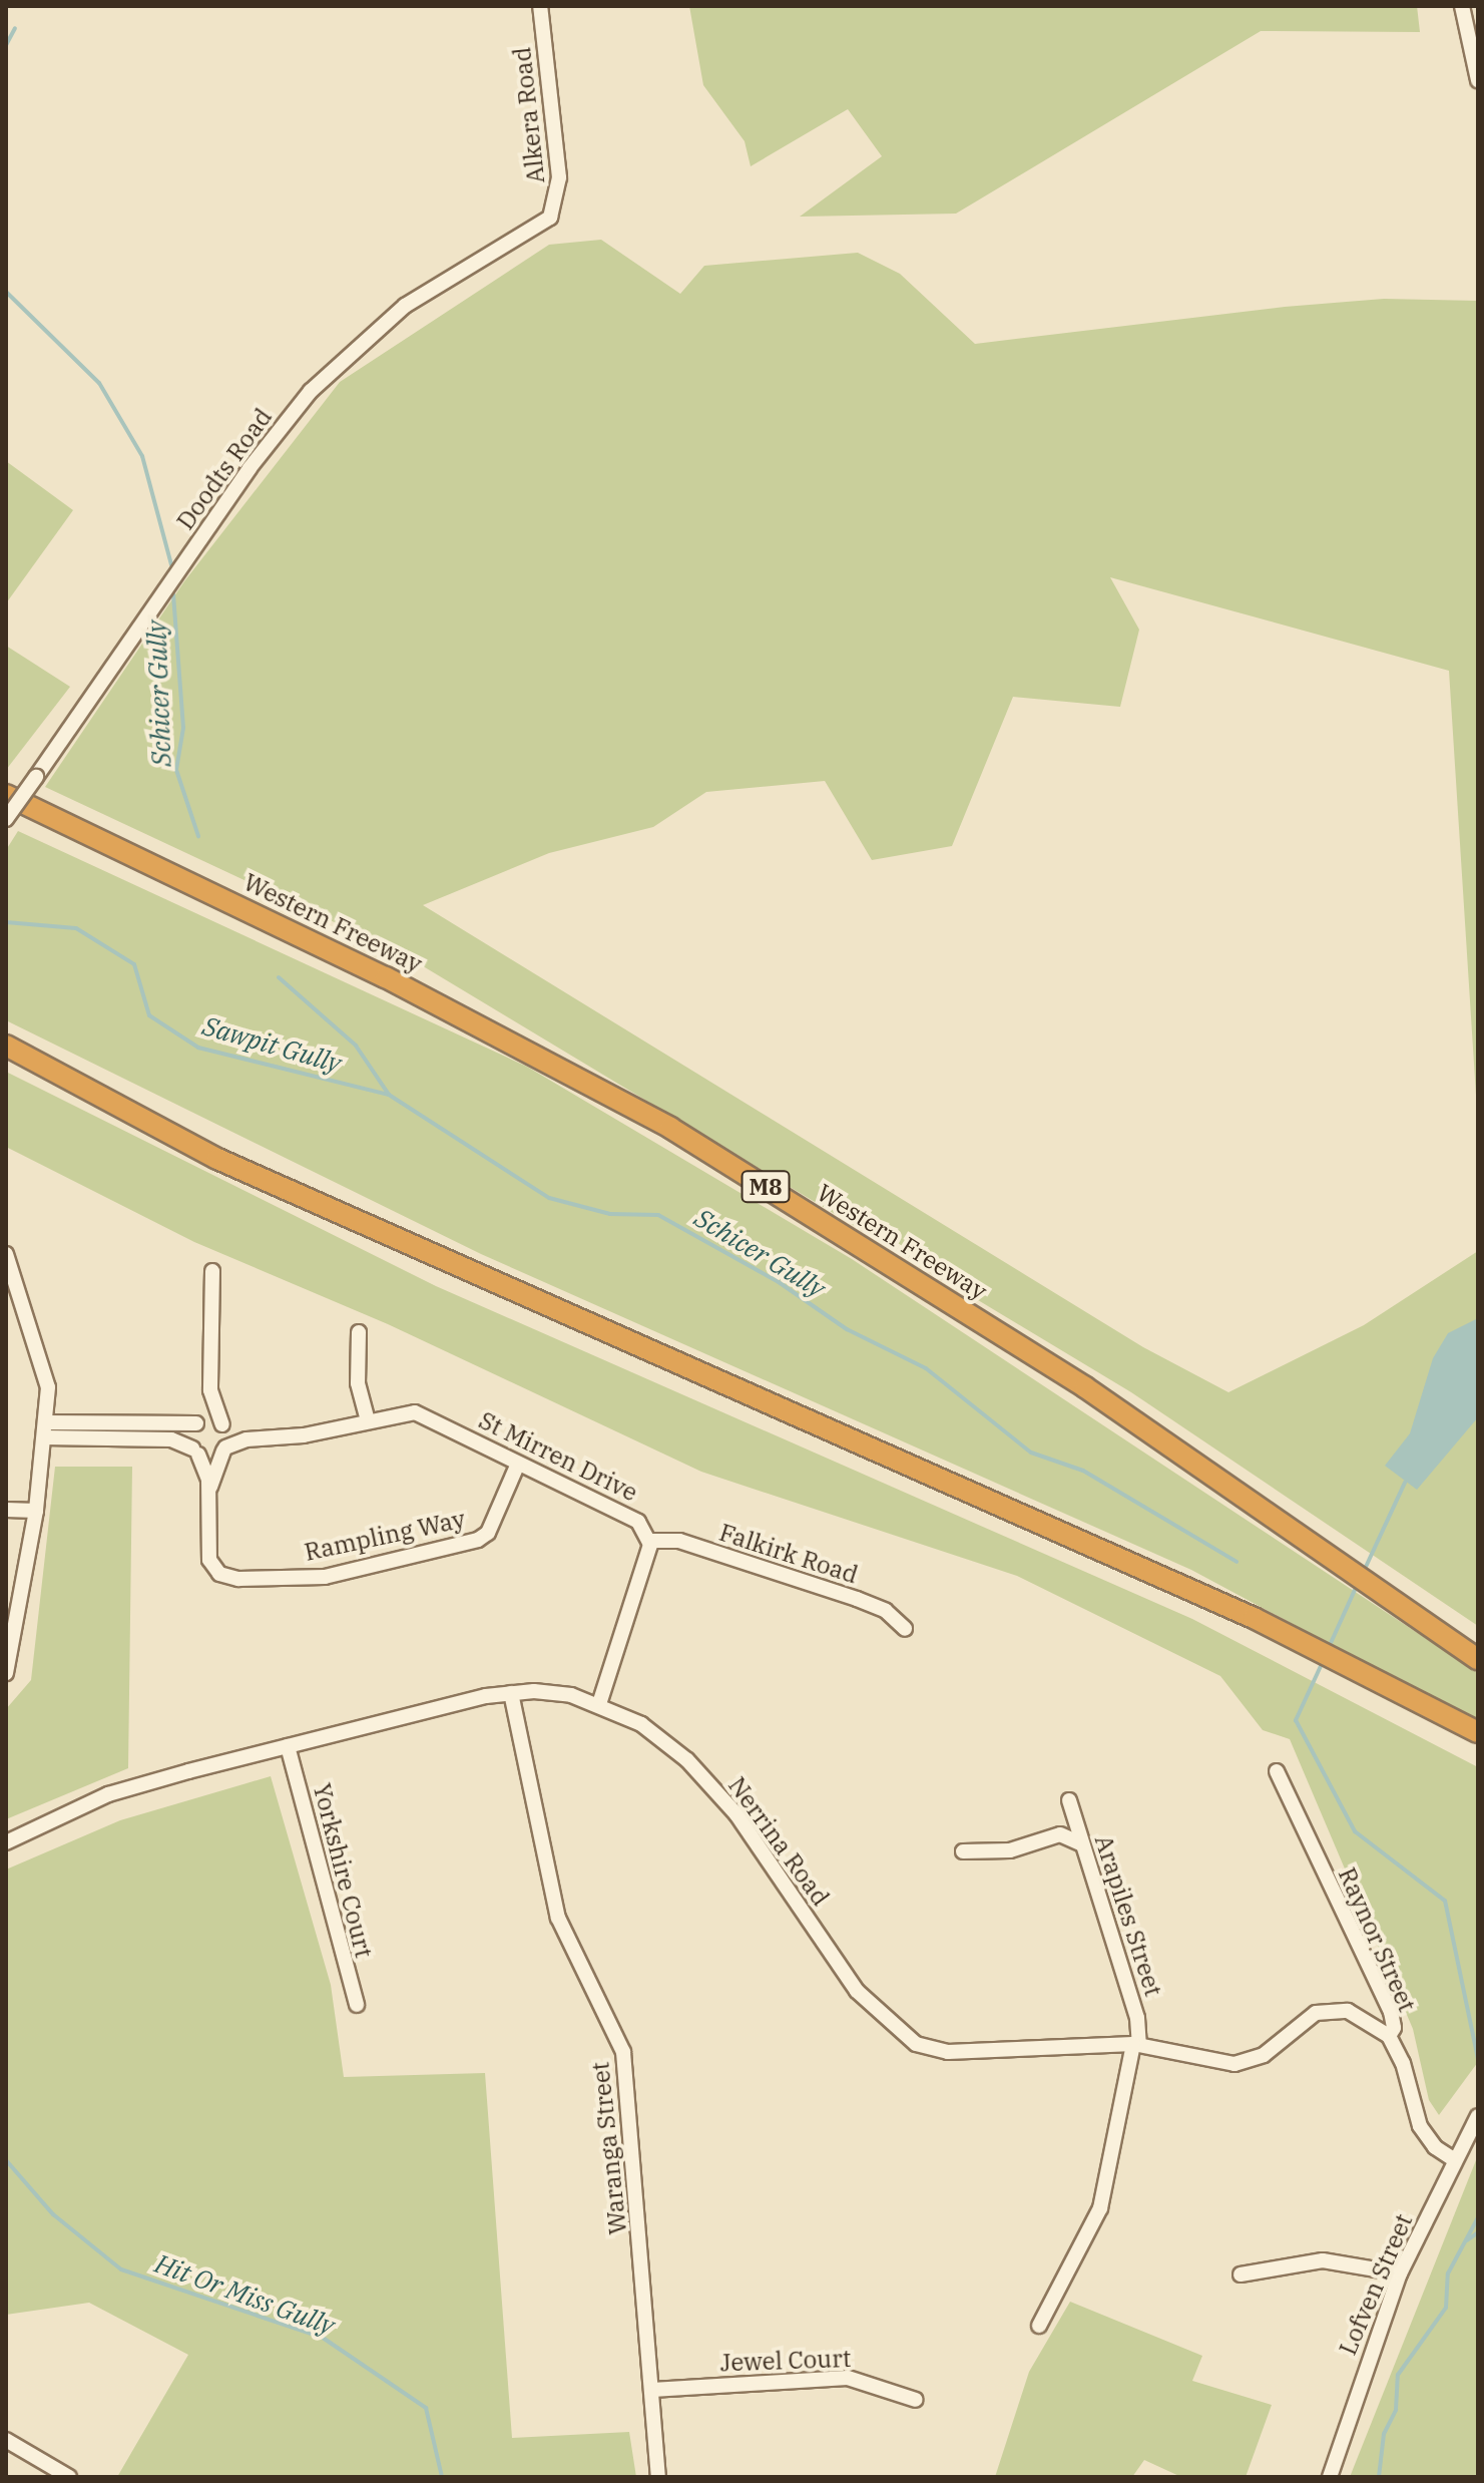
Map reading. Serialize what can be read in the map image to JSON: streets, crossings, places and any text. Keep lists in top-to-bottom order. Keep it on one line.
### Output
{"streets":{"highway":["Western Freeway","M8"],"street":["Alkera Road","Doodts Road","St Mirren Drive","Rampling Way","Falkirk Road","Nerrina Road","Yorkshire Court","Arapiles Street","Raynor Street","Waranga Street","Lofven Street","Jewel Court"]},"crossings":[["Alkera Road","Doodts Road"],["St Mirren Drive","Rampling Way"],["St Mirren Drive","Falkirk Road"],["Nerrina Road","Yorkshire Court"],["Nerrina Road","Arapiles Street"],["Nerrina Road","Raynor Street"],["Nerrina Road","Waranga Street"],["Raynor Street","Lofven Street"],["Waranga Street","Jewel Court"]],"water":["Schicer Gully","Sawpit Gully","Hit Or Miss Gully"]}
